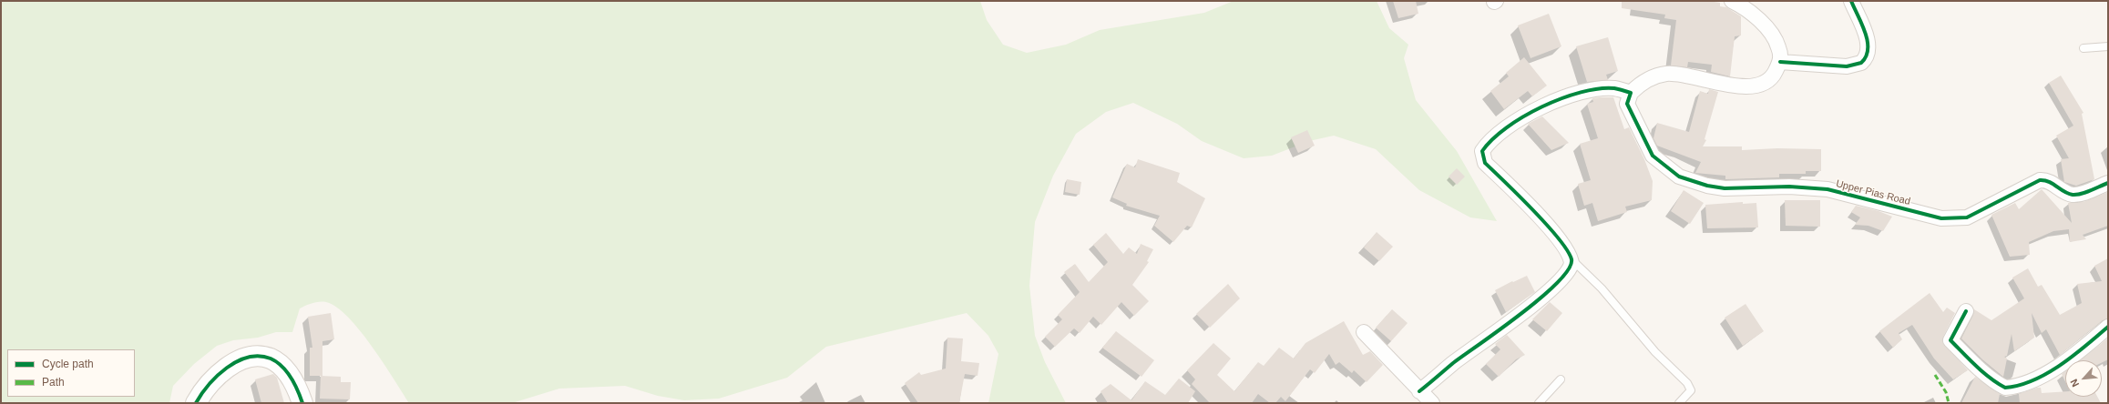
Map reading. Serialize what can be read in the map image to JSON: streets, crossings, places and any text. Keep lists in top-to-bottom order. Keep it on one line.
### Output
{"streets":{"street":["Upper Pias Road"]},"legend":["Cycle path","Path"],"north":"bottom left"}
